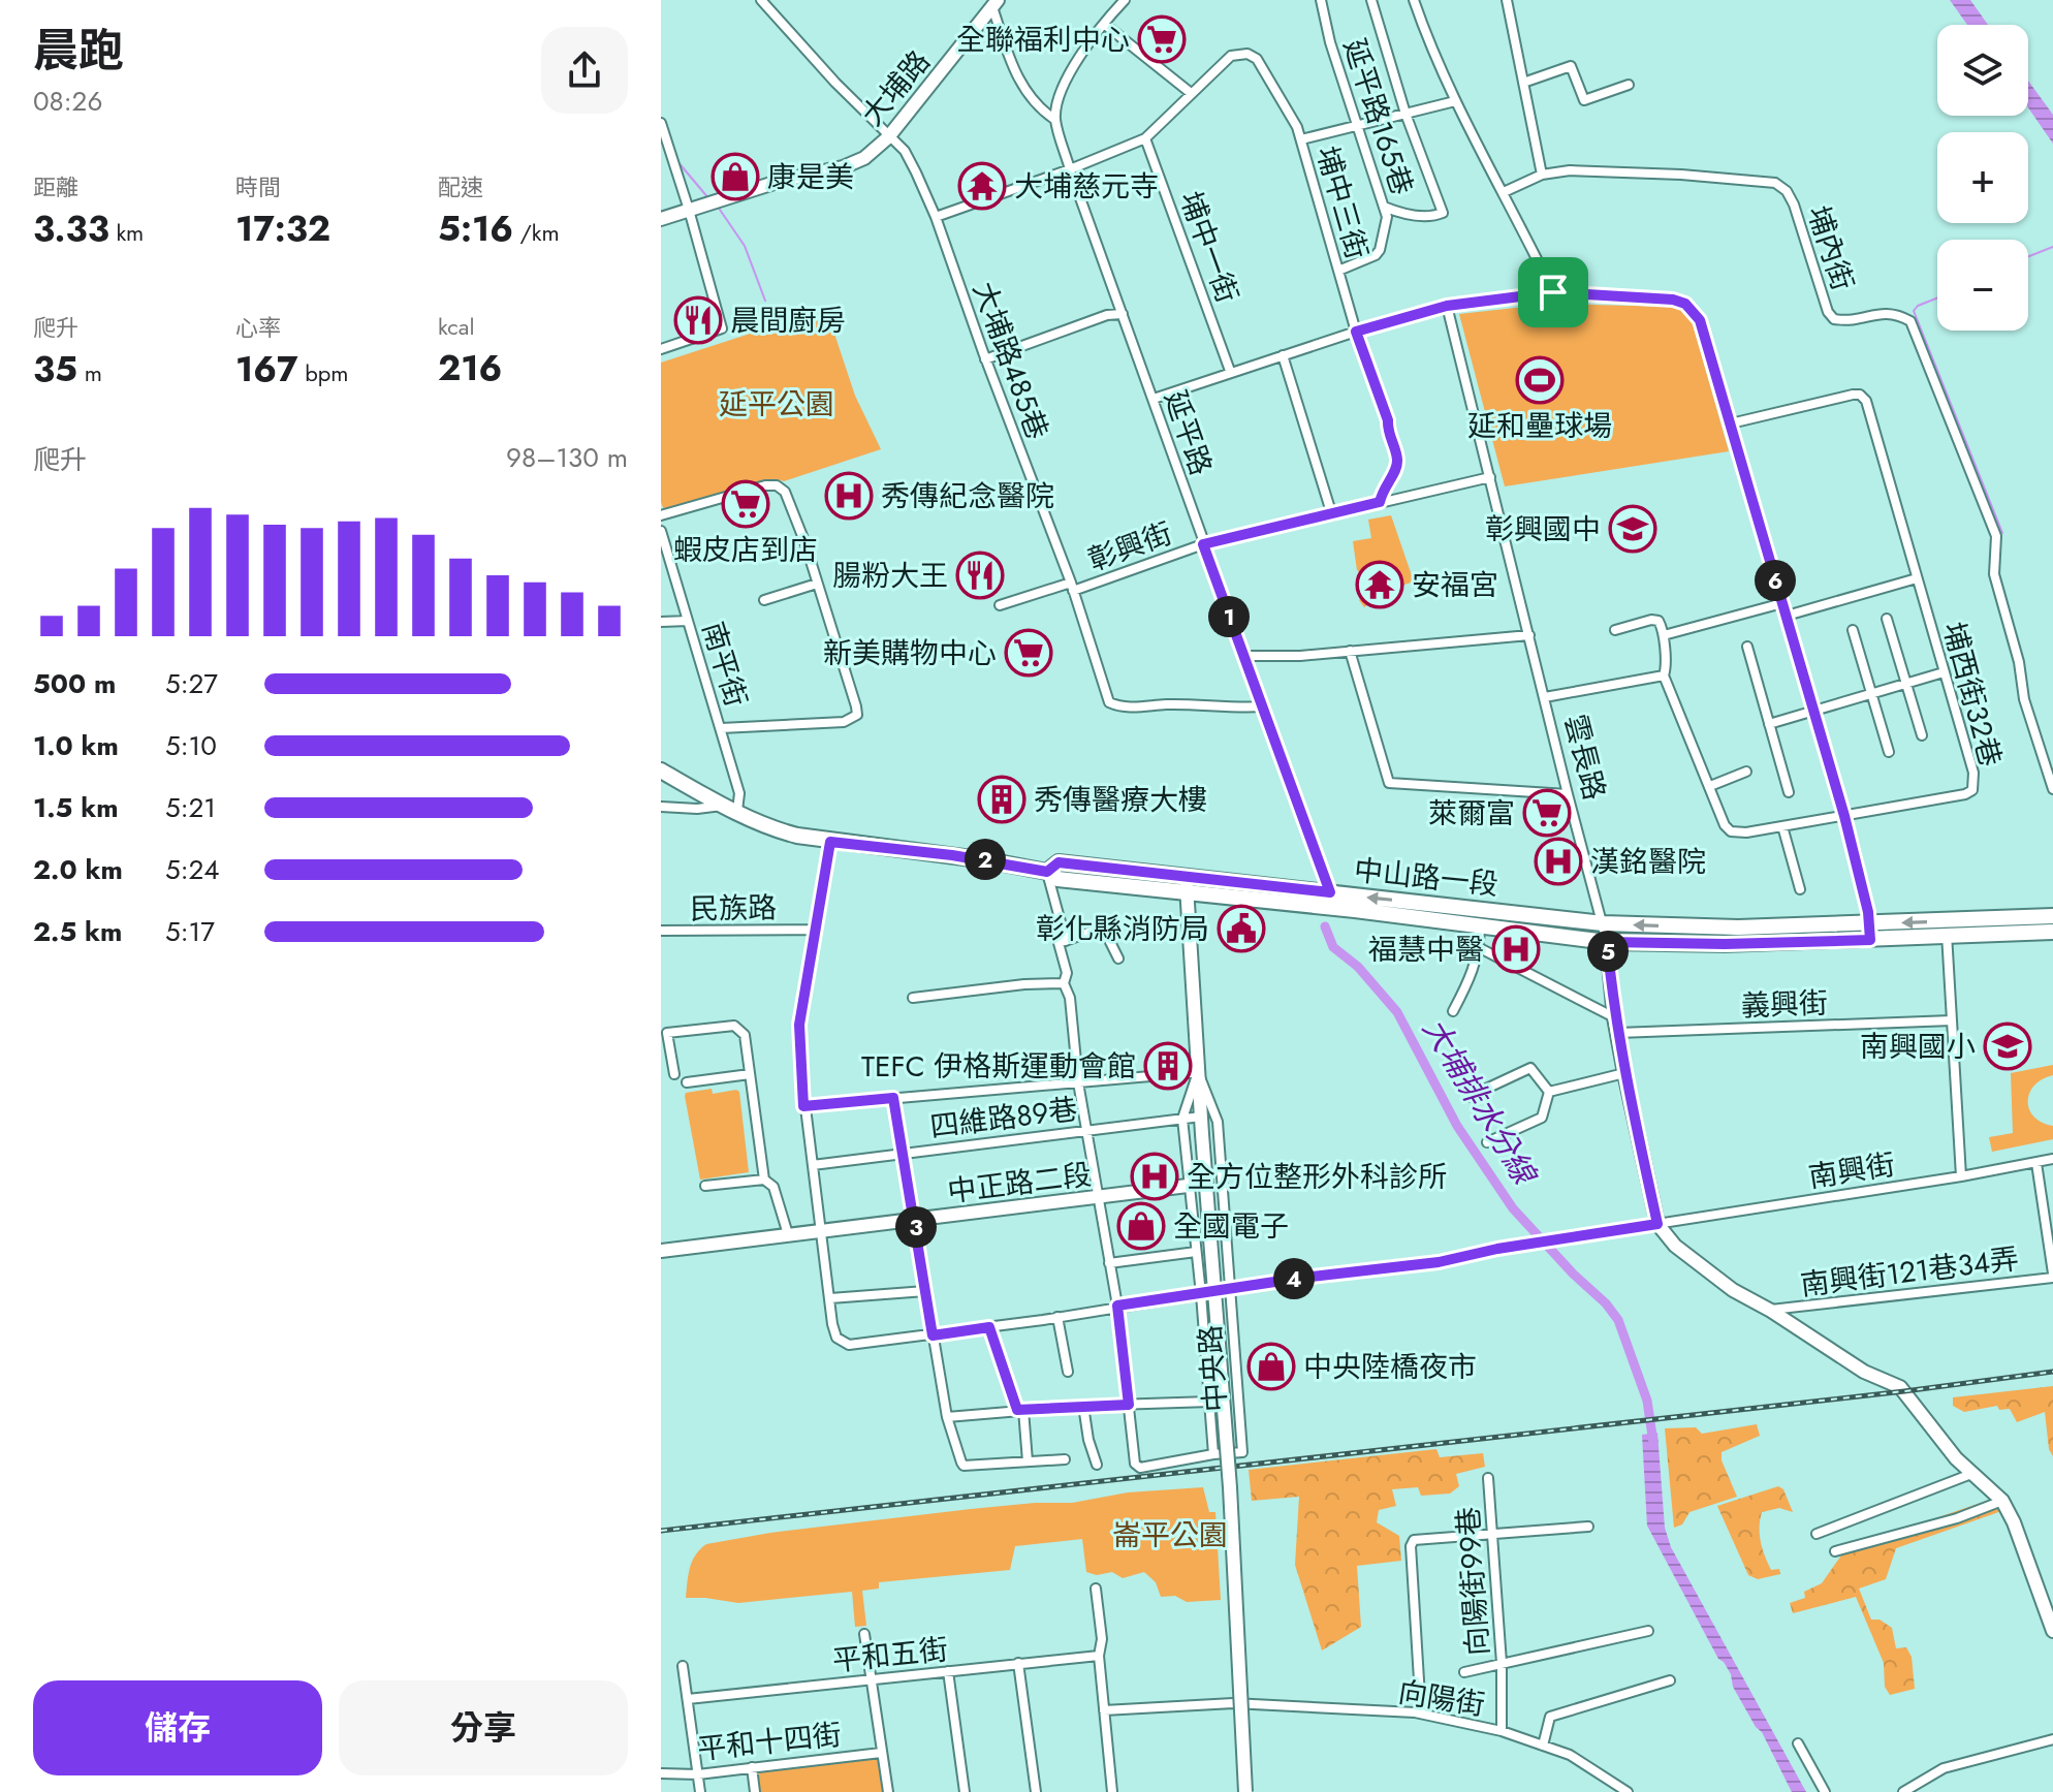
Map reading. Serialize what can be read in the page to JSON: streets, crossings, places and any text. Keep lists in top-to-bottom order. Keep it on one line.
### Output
{"streets":{"main road":["中山路一段"],"street":["大埔路","延平路165巷","埔中三街","埔中一街","埔內街","大埔路485巷","延平路","彰興街","南平街","埔西街32巷","雲長路","民族路","義興街","四維路89巷","南興街","中正路二段","南興街121巷34弄","中央路","向陽街99巷","平和五街","向陽街","平和十四街"]},"crossings":[["大埔路","大埔路485巷"],["延平路165巷","埔中三街"],["埔中三街","埔中一街"],["埔中三街","彰興街"],["大埔路485巷","延平路"],["大埔路485巷","彰興街"],["延平路","彰興街"],["延平路","中山路一段"],["彰興街","雲長路"],["南平街","中山路一段"],["雲長路","中山路一段"],["雲長路","義興街"],["雲長路","南興街"],["中山路一段","民族路"],["中山路一段","中央路"],["民族路","南興街"],["四維路89巷","南興街"],["四維路89巷","中央路"],["南興街","中正路二段"],["南興街","中央路"],["中正路二段","中央路"],["向陽街99巷","向陽街"]],"water":["大埔排水分線"],"parks":["延平公園","崙平公園"],"places":{"supermarket":["全聯福利中心","蝦皮店到店","新美購物中心","萊爾富"],"shop":["康是美","全國電子","中央陸橋夜市"],"temple":["大埔慈元寺","安福宮"],"restaurant":["晨間廚房","腸粉大王"],"sports":["延和壘球場"],"hospital":["秀傳紀念醫院","漢銘醫院","福慧中醫","全方位整形外科診所"],"school or university":["彰興國中","南興國小"],"building":["秀傳醫療大樓","TEFC 伊格斯運動會館"],"public building":["彰化縣消防局"]},"page":{"heading":["晨跑","08:26"],"map_buttons":["+","−"],"stats":[["距離","3.33 km"],["時間","17:32"],["配速","5:16 /km"],["爬升","35 m"],["心率","167 bpm"],["kcal","216"]],"chart":["爬升","98–130 m"],"pins":["6","1","2","5","3","4"],"list":[{"name":"500 m","note":"5:27"},{"name":"1.0 km","note":"5:10"},{"name":"1.5 km","note":"5:21"},{"name":"2.0 km","note":"5:24"},{"name":"2.5 km","note":"5:17"}],"buttons":["儲存","分享"]}}
